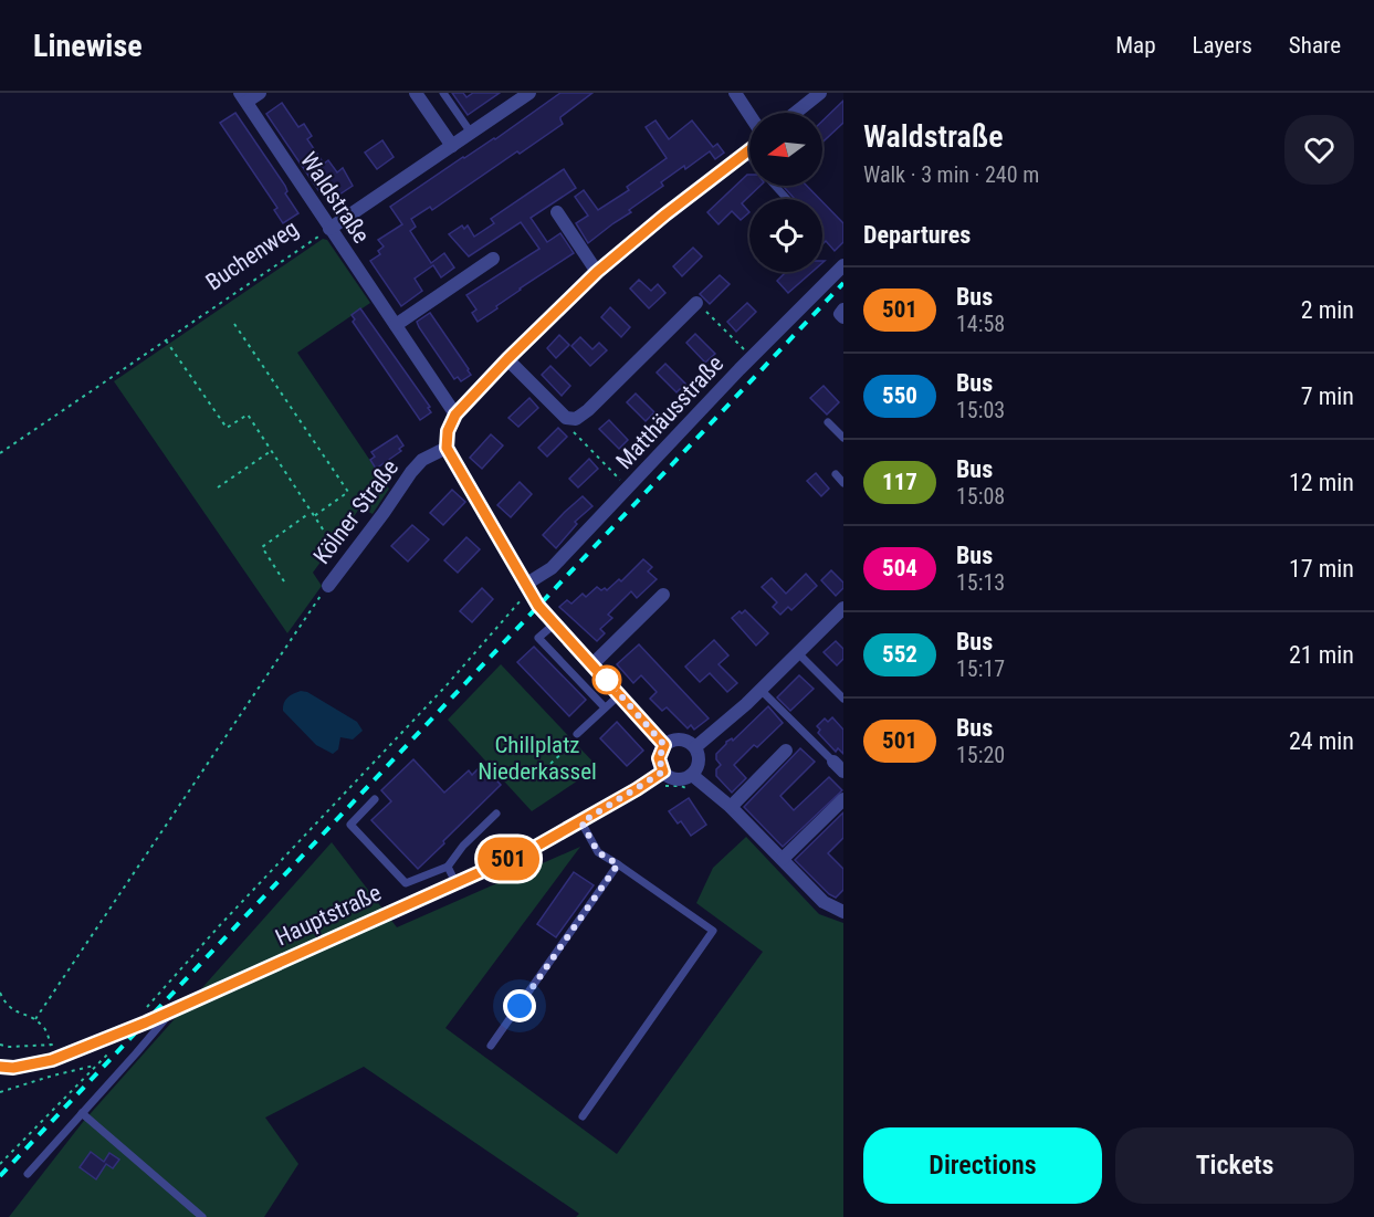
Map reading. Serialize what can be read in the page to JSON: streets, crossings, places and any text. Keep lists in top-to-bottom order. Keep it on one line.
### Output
{"streets":{"street":["Waldstraße","Buchenweg","Matthäusstraße","Kölner Straße","Hauptstraße"]},"crossings":[["Waldstraße","Buchenweg"]],"parks":["Chillplatz Niederkassel"],"lines":["bus line 501"],"north":"left","page":{"header":"Linewise","nav":["Map","Layers","Share"],"on_map":"501","heading":[["Waldstraße","Walk · 3 min · 240 m"],"Departures"],"list":[{"mark":"501","name":"Bus","note":"14:58","value":"2 min"},{"mark":"550","name":"Bus","note":"15:03","value":"7 min"},{"mark":"117","name":"Bus","note":"15:08","value":"12 min"},{"mark":"504","name":"Bus","note":"15:13","value":"17 min"},{"mark":"552","name":"Bus","note":"15:17","value":"21 min"},{"mark":"501","name":"Bus","note":"15:20","value":"24 min"}],"buttons":["Directions","Tickets"]}}
